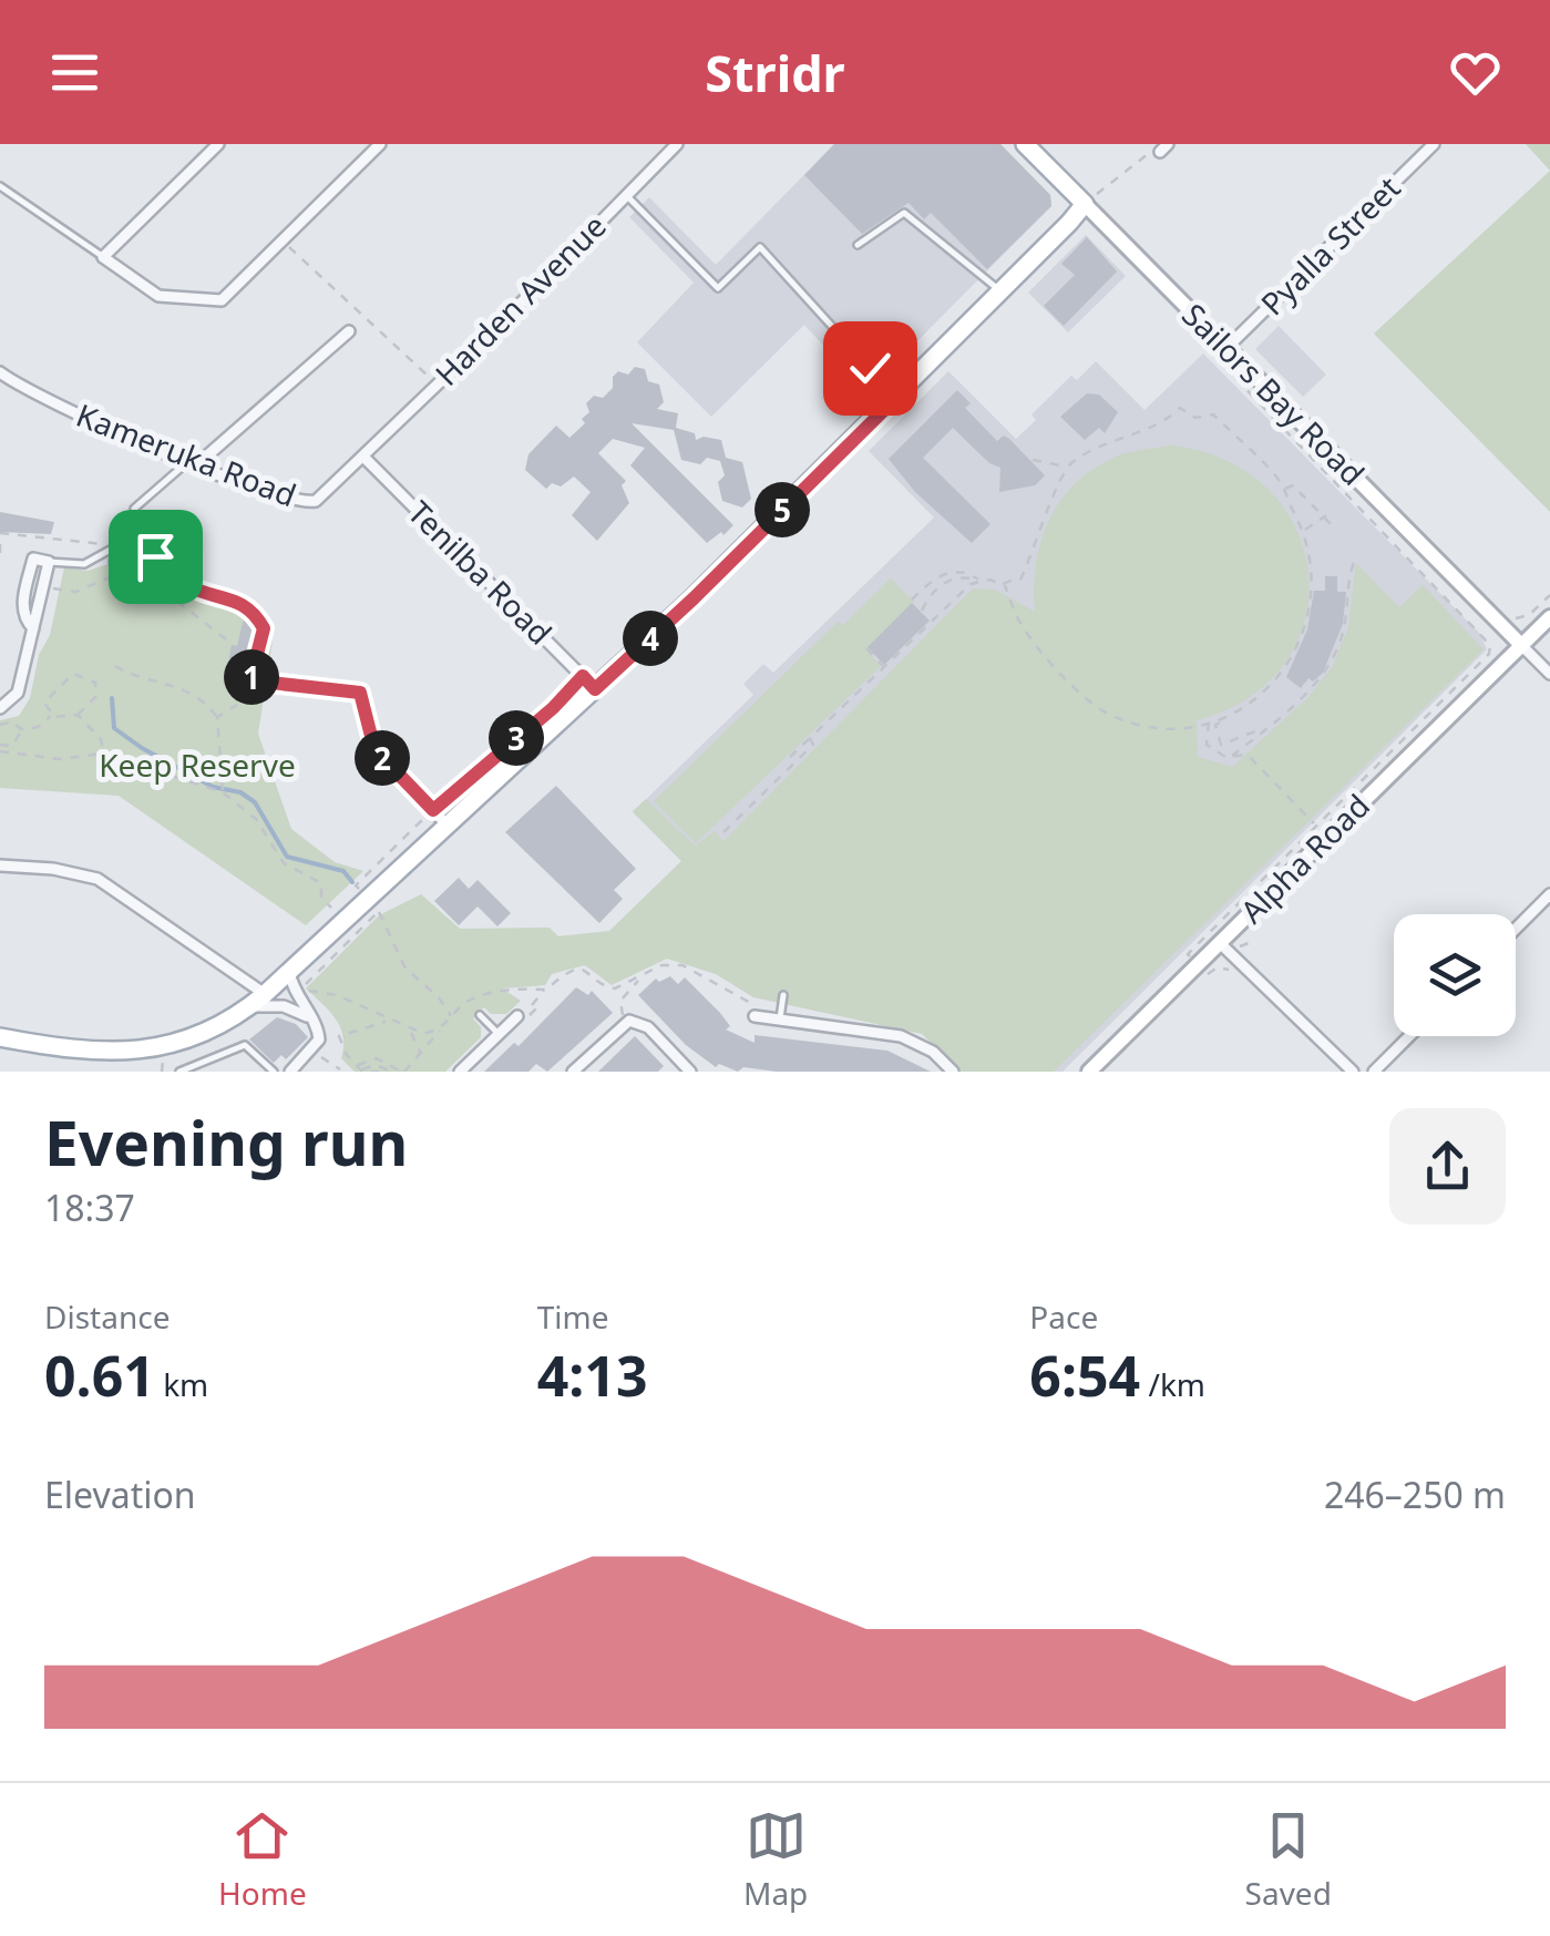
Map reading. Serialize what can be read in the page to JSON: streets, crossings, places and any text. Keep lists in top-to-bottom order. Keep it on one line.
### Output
{"streets":{"main road":["Sailors Bay Road","Alpha Road"],"street":["Pyalla Street","Harden Avenue","Kameruka Road","Tenilba Road"]},"crossings":[["Pyalla Street","Sailors Bay Road"],["Harden Avenue","Kameruka Road"],["Harden Avenue","Tenilba Road"],["Sailors Bay Road","Alpha Road"],["Kameruka Road","Tenilba Road"]],"parks":["Keep Reserve"],"page":{"header":"Stridr","pins":["5","4","1","3","2"],"heading":["Evening run","18:37"],"stats":[["Distance","0.61 km"],["Time","4:13"],["Pace","6:54 /km"]],"chart":["Elevation","246–250 m"],"tabs":["Home","Map","Saved"]}}
